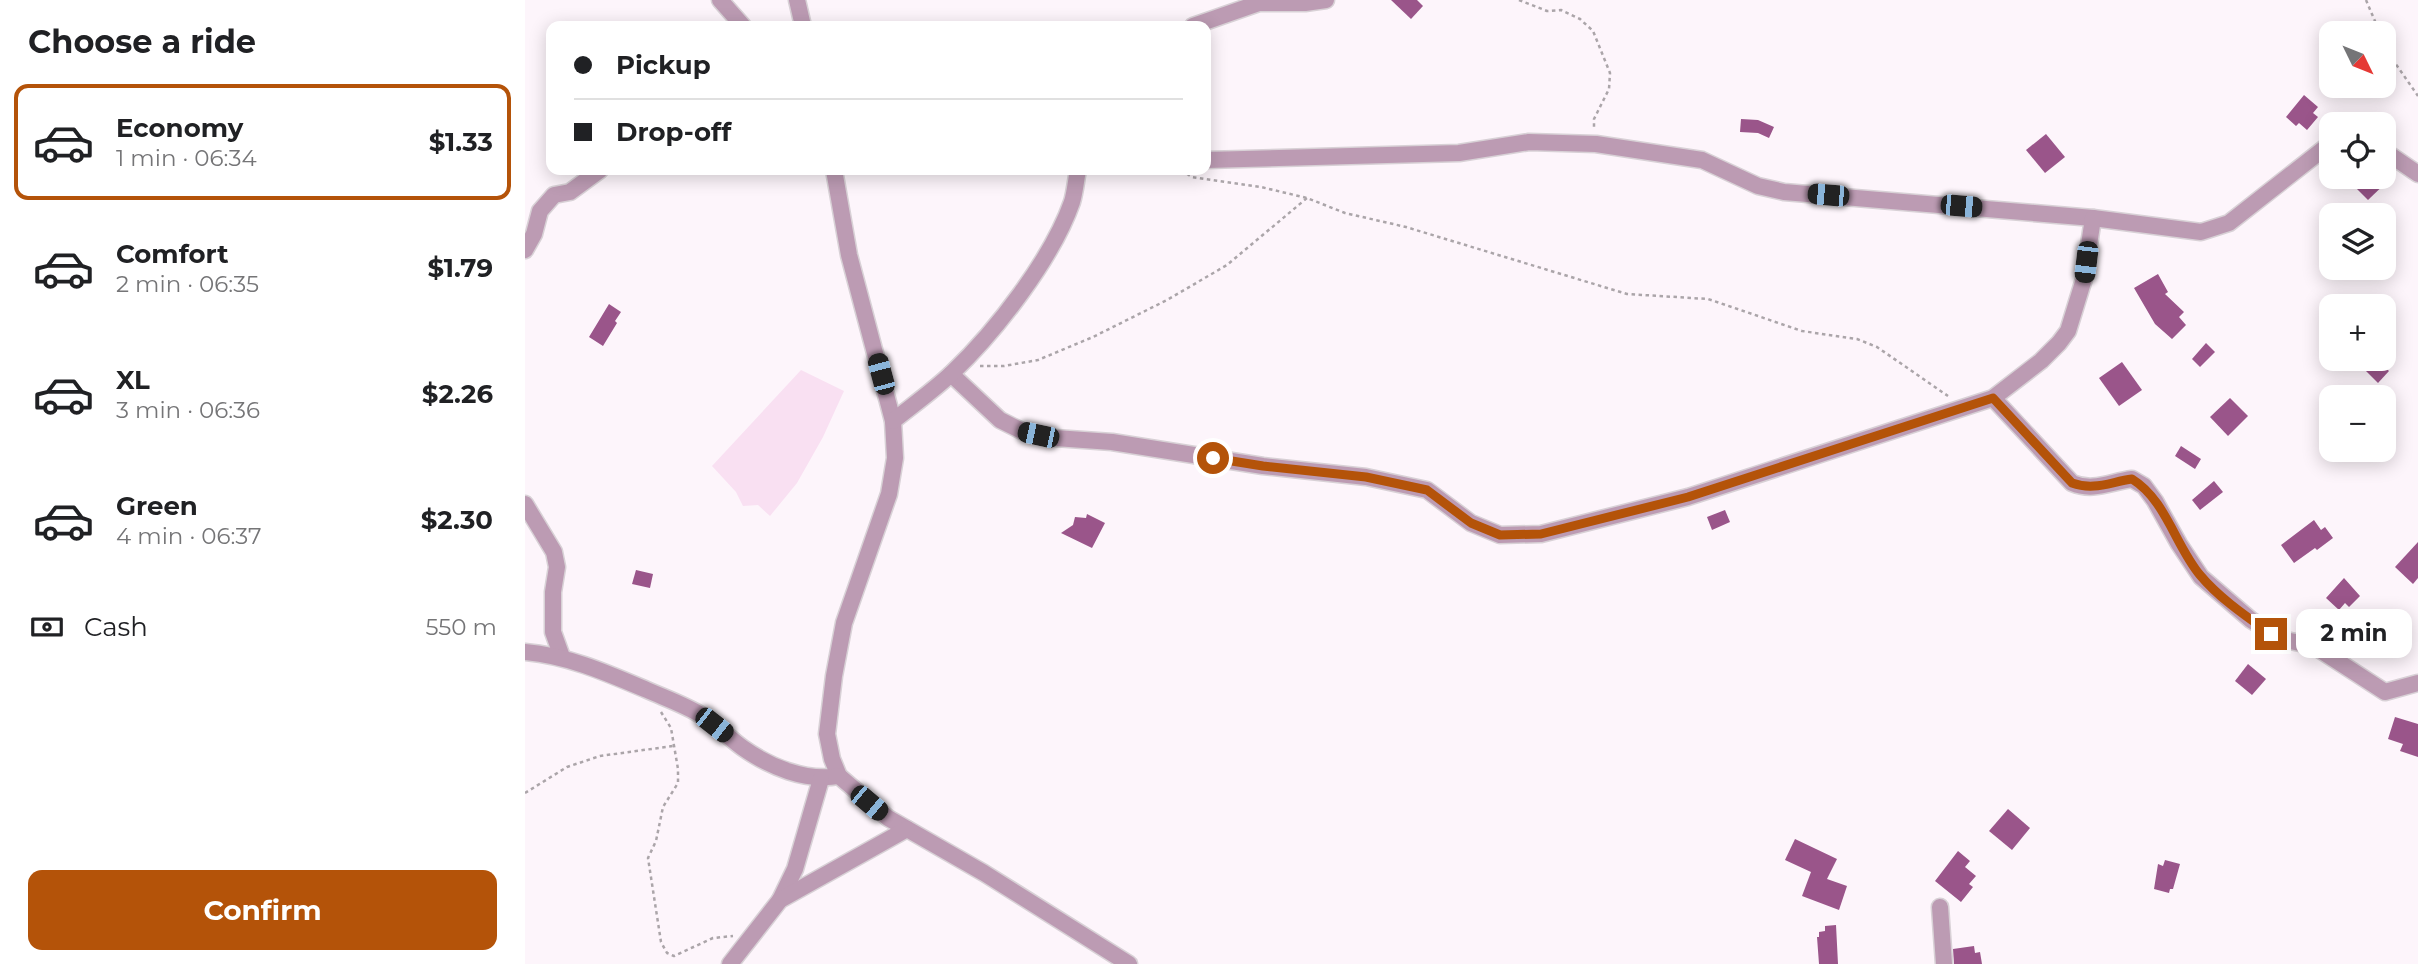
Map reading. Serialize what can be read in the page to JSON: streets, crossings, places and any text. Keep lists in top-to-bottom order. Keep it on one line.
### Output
{"north":"bottom right","page":{"heading":"Choose a ride","map_buttons":["+","−"],"banner":["Pickup","Drop-off"],"list":[{"name":"Economy","note":"1 min · 06:34","value":"$1.33"},{"name":"Comfort","note":"2 min · 06:35","value":"$1.79"},{"name":"XL","note":"3 min · 06:36","value":"$2.26"},{"name":"Green","note":"4 min · 06:37","value":"$2.30"}],"pay":["Cash","550 m"],"bubble":"2 min","buttons":"Confirm"}}
